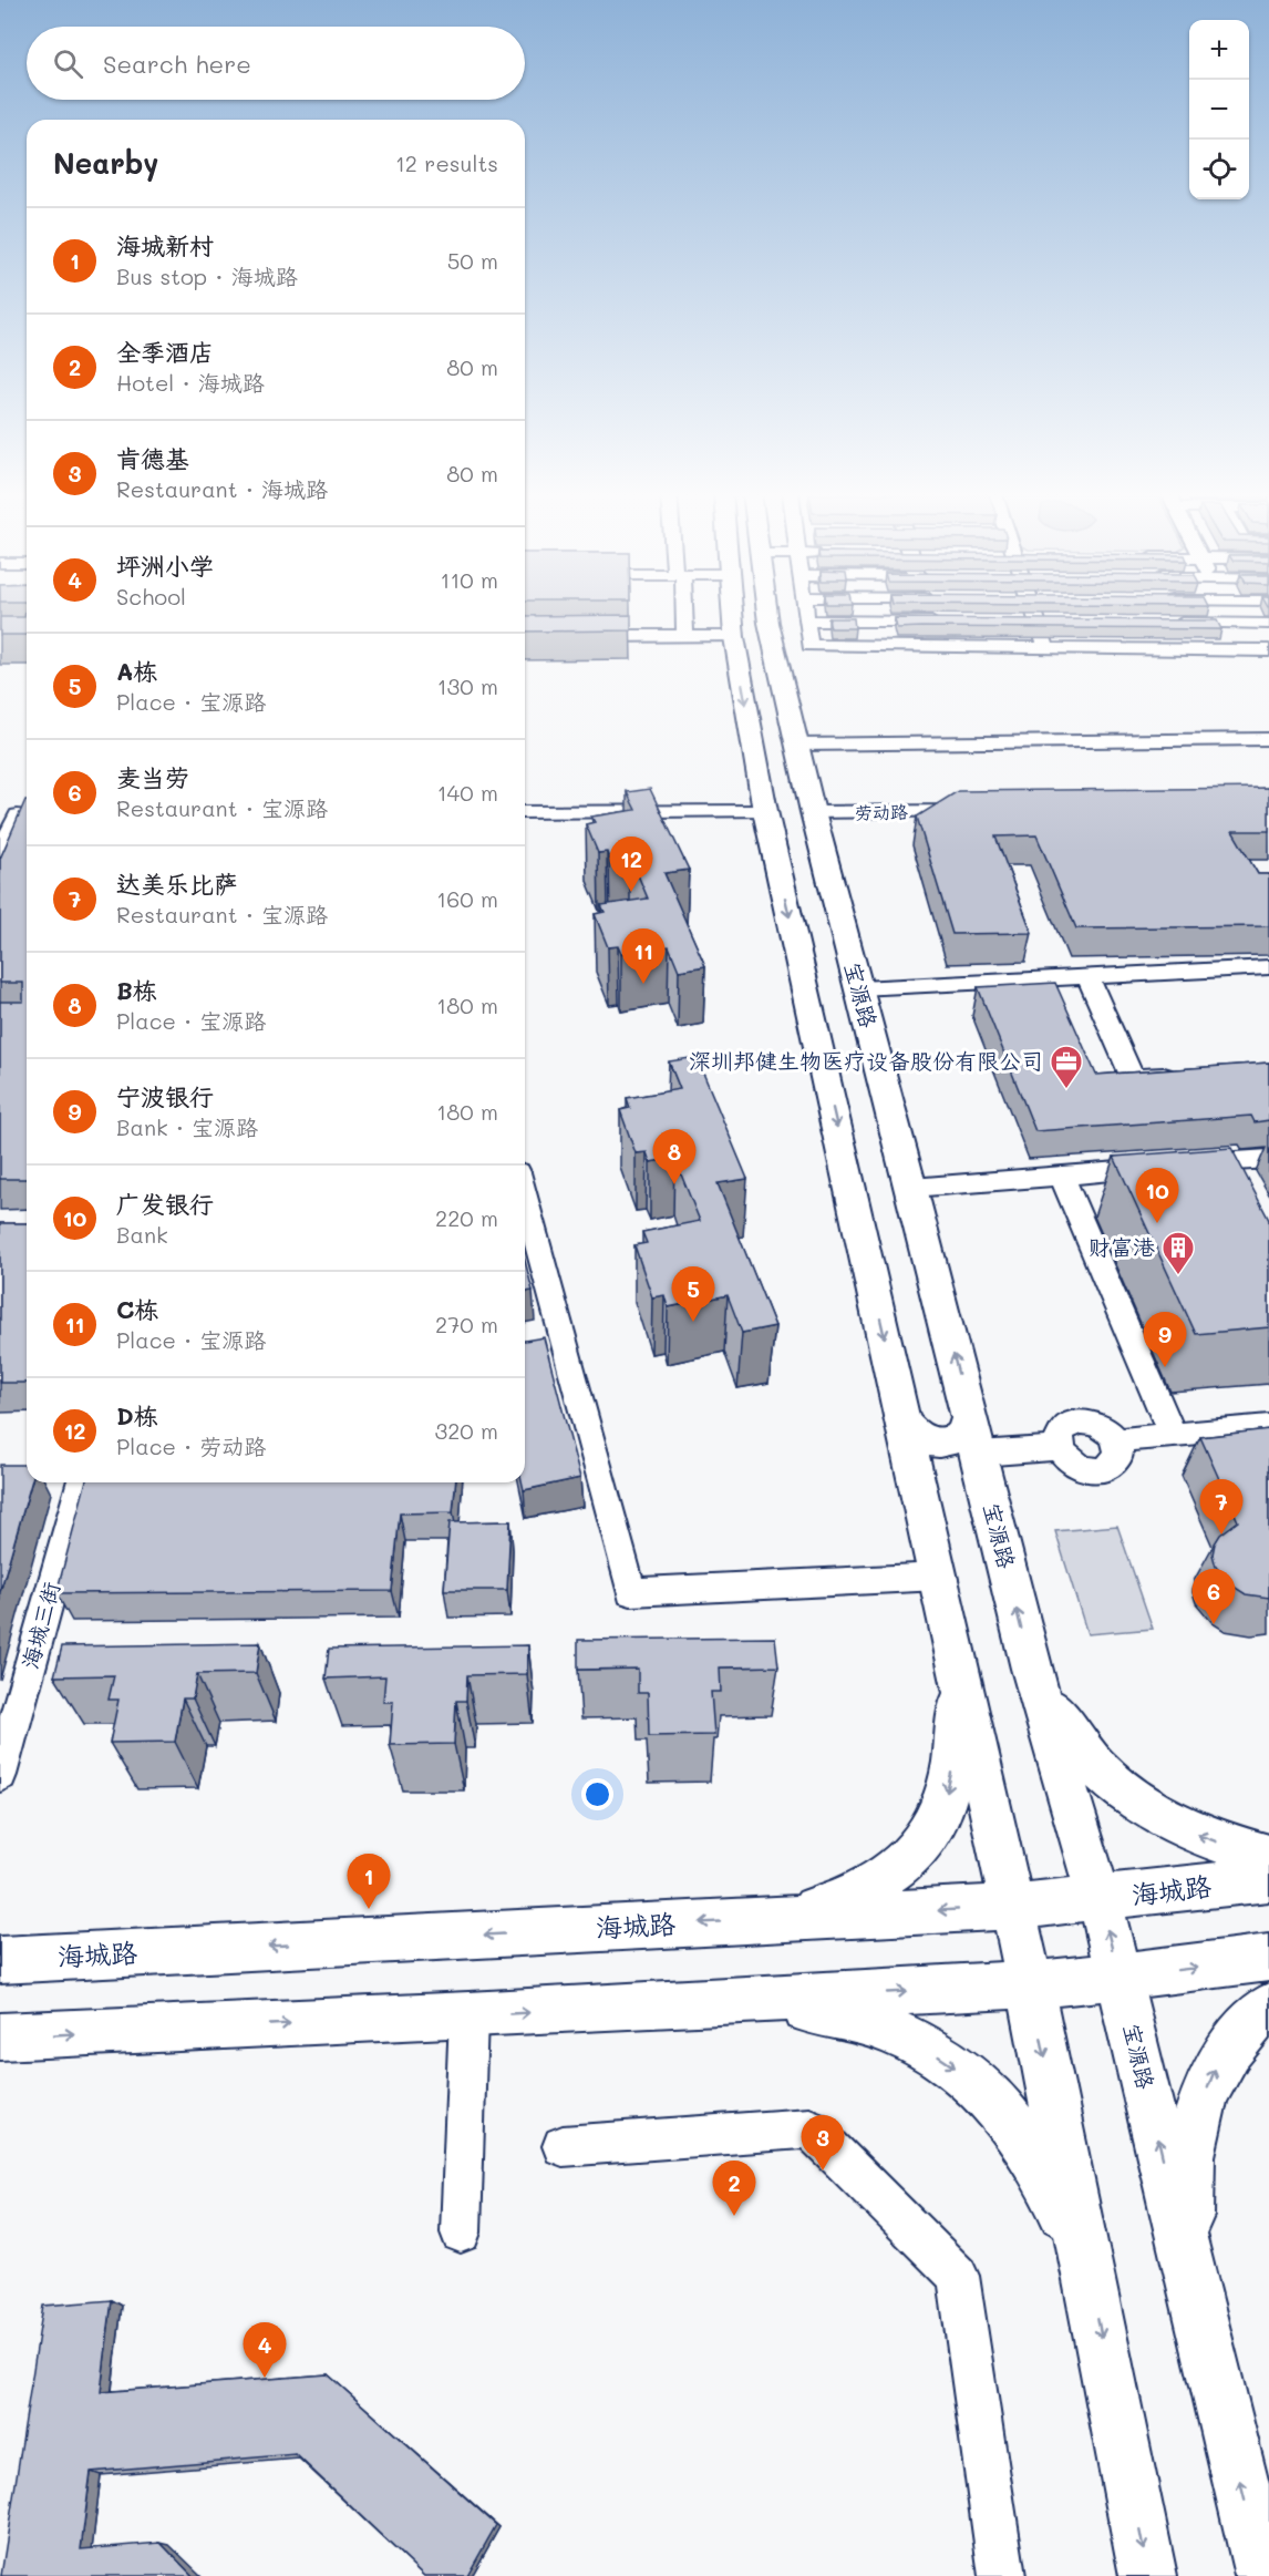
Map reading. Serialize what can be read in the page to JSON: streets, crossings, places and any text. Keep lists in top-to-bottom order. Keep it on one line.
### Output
{"streets":{"main road":["宝源路","海城路"],"street":["劳动路","海城三街"]},"crossings":[["劳动路","宝源路"],["宝源路","海城路"]],"places":{"office":["深圳邦健生物医疗设备股份有限公司"],"building":["财富港"]},"page":{"map_buttons":["+","−"],"search":"Search here","heading":["Nearby","12 results"],"list":[{"mark":"1","name":"海城新村","note":"Bus stop · 海城路","value":"50 m"},{"mark":"2","name":"全季酒店","note":"Hotel · 海城路","value":"80 m"},{"mark":"3","name":"肯德基","note":"Restaurant · 海城路","value":"80 m"},{"mark":"4","name":"坪洲小学","note":"School","value":"110 m"},{"mark":"5","name":"A栋","note":"Place · 宝源路","value":"130 m"},{"mark":"6","name":"麦当劳","note":"Restaurant · 宝源路","value":"140 m"},{"mark":"7","name":"达美乐比萨","note":"Restaurant · 宝源路","value":"160 m"},{"mark":"8","name":"B栋","note":"Place · 宝源路","value":"180 m"},{"mark":"9","name":"宁波银行","note":"Bank · 宝源路","value":"180 m"},{"mark":"10","name":"广发银行","note":"Bank","value":"220 m"},{"mark":"11","name":"C栋","note":"Place · 宝源路","value":"270 m"},{"mark":"12","name":"D栋","note":"Place · 劳动路","value":"320 m"}],"pins":["12","11","8","10","5","9","7","6","1","3","2","4"]}}
